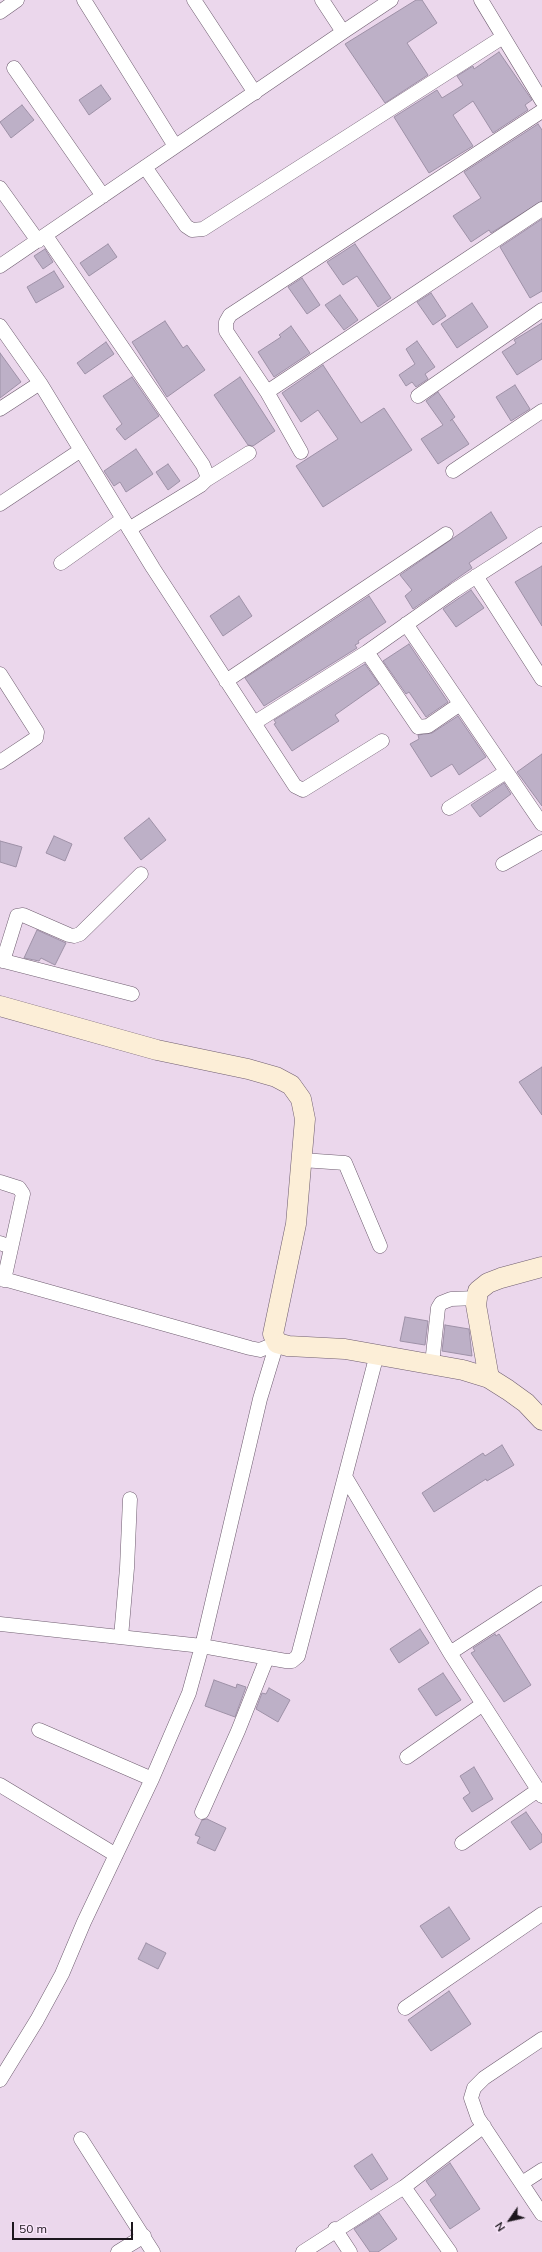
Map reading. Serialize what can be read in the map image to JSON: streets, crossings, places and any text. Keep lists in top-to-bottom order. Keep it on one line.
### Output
{"scale_bar":"50 m","north":"bottom left"}
